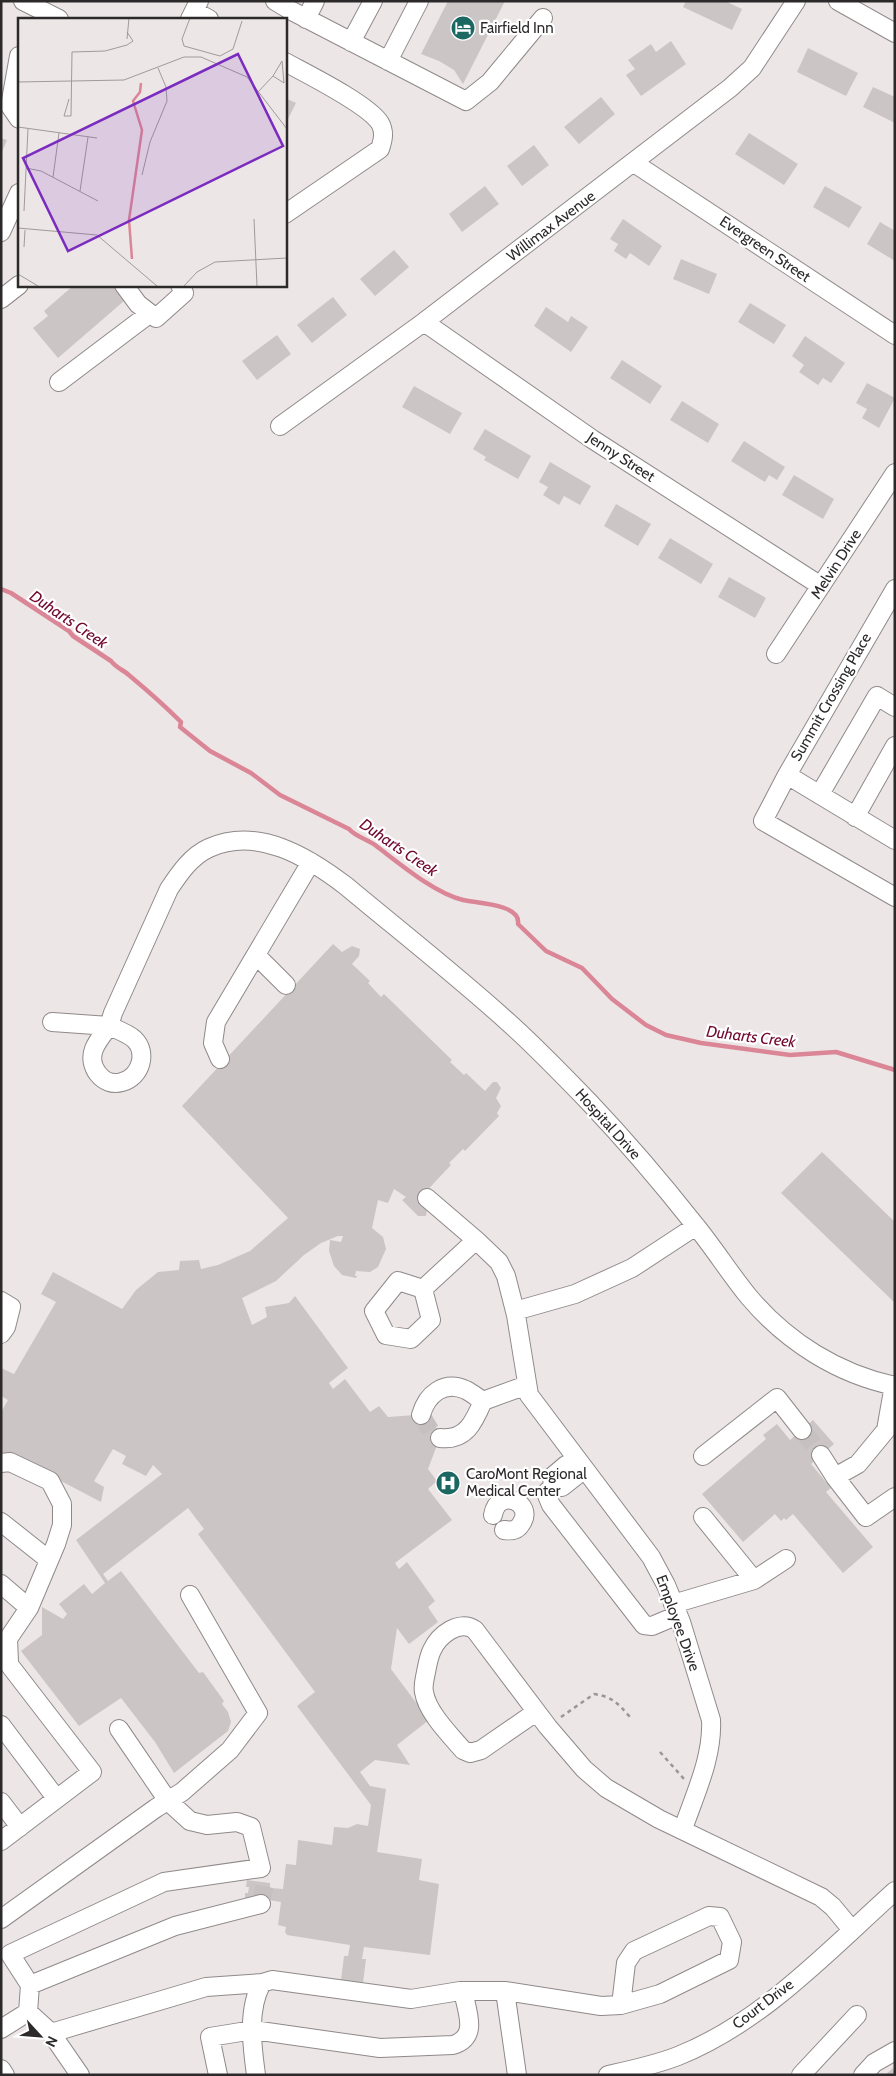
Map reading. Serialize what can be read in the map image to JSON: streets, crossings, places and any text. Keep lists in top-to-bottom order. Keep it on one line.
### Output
{"streets":{"street":["Willimax Avenue","Evergreen Street","Jenny Street","Melvin Drive","Summit Crossing Place","Hospital Drive","Employee Drive","Court Drive"]},"crossings":[["Willimax Avenue","Evergreen Street"],["Willimax Avenue","Jenny Street"],["Jenny Street","Melvin Drive"]],"water":["Duharts Creek"],"places":{"hotel":["Fairfield Inn"],"hospital":["CaroMont Regional Medical Center"]},"north":"bottom right"}
